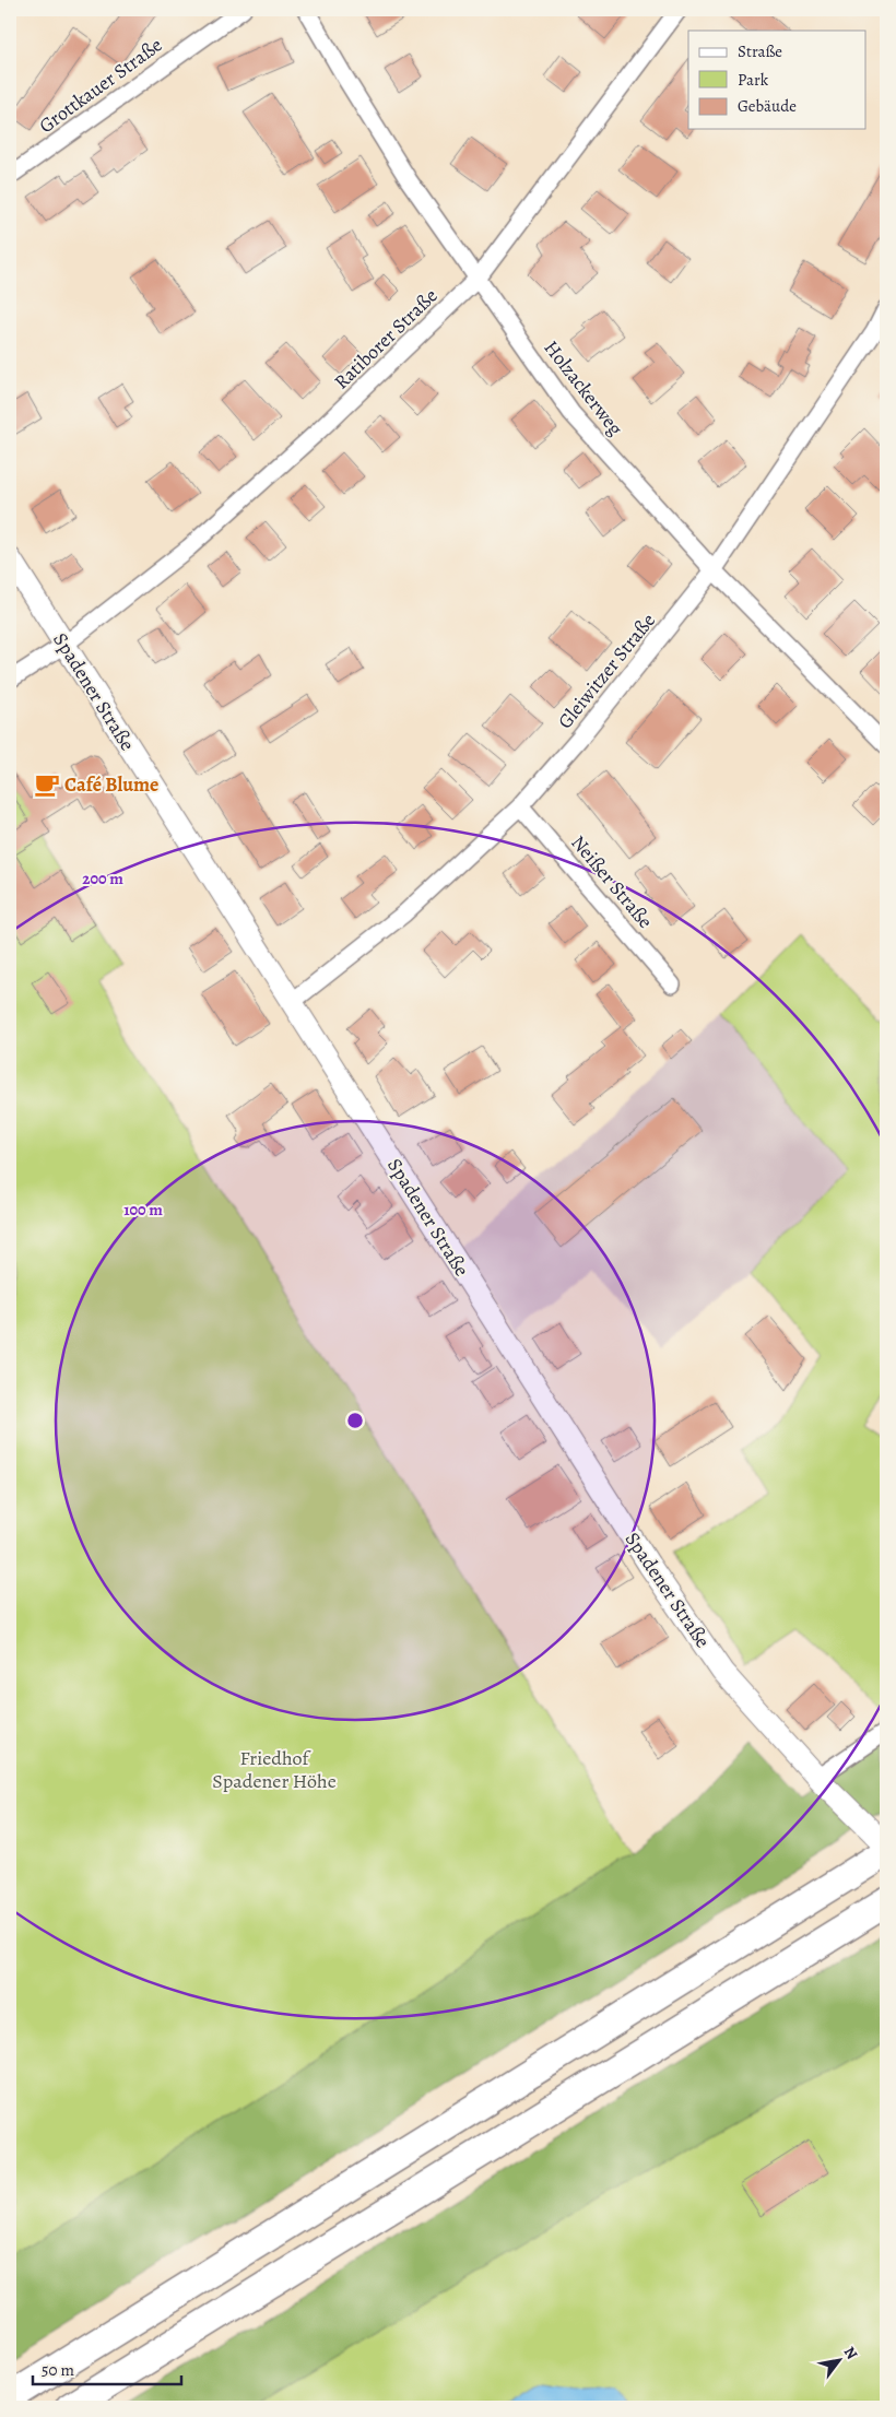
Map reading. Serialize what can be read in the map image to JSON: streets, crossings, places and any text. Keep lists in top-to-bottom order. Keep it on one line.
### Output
{"streets":{"street":["Grottkauer Straße","Ratiborer Straße","Holzackerweg","Gleiwitzer Straße","Spadener Straße","Neißer Straße"]},"crossings":[["Ratiborer Straße","Holzackerweg"],["Ratiborer Straße","Spadener Straße"],["Holzackerweg","Gleiwitzer Straße"],["Gleiwitzer Straße","Spadener Straße"],["Gleiwitzer Straße","Neißer Straße"]],"parks":["Friedhof Spadener Höhe"],"places":{"cafe":["Café Blume"]},"legend":["Straße","Park","Gebäude"],"scale_bar":"50 m","north":"top right","rings":["200 m","100 m"]}
